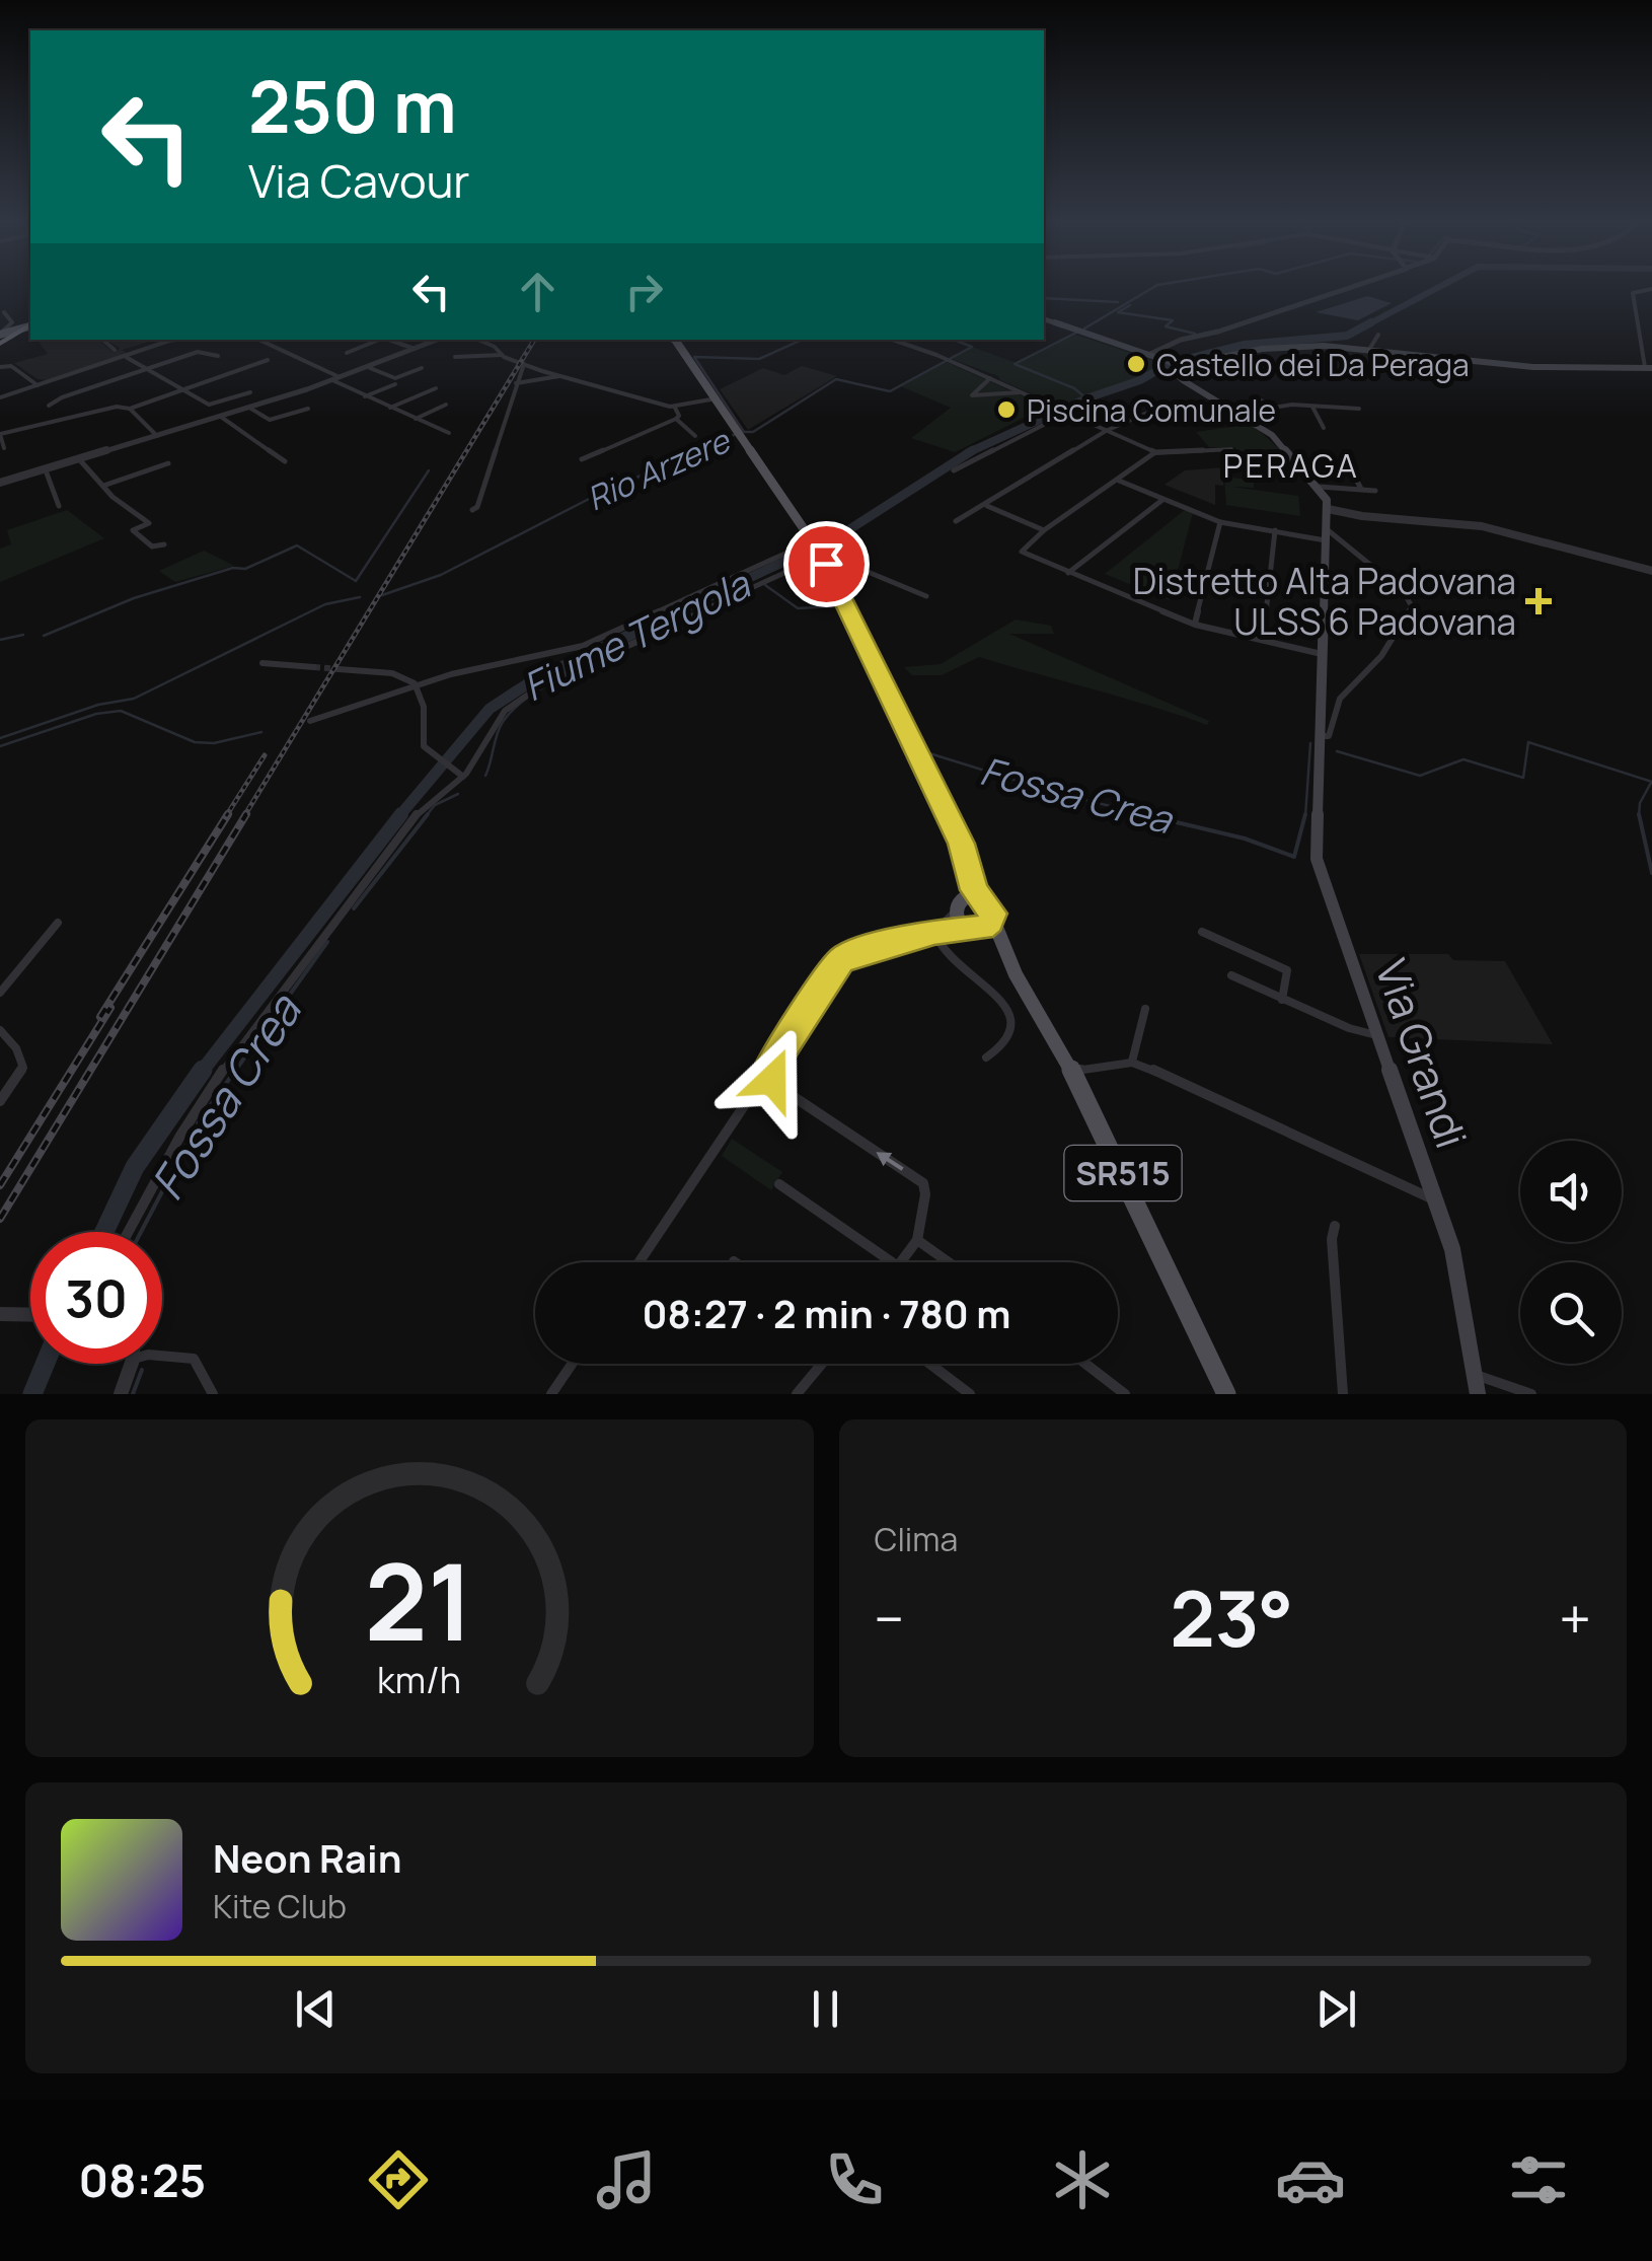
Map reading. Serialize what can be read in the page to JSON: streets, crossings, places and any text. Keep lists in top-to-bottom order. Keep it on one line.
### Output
{"streets":{"main road":["Via Grandi","SR515"]},"districts":["PERAGA"],"water":["Rio Arzere","Fiume Tergola","Fossa Crea"],"places":{"other":["Castello dei Da Peraga","Piscina Comunale"],"health":["Distretto Alta Padovana ULSS 6 Padovana"]},"page":{"turn":["250 m","Via Cavour"],"limit":"30","trip":"08:27 · 2 min · 780 m","tile":"Clima","heat":["−","23°","+"],"song":["Neon Rain","Kite Club"],"tabs":"08:25","gauge":["21","km/h"]}}
